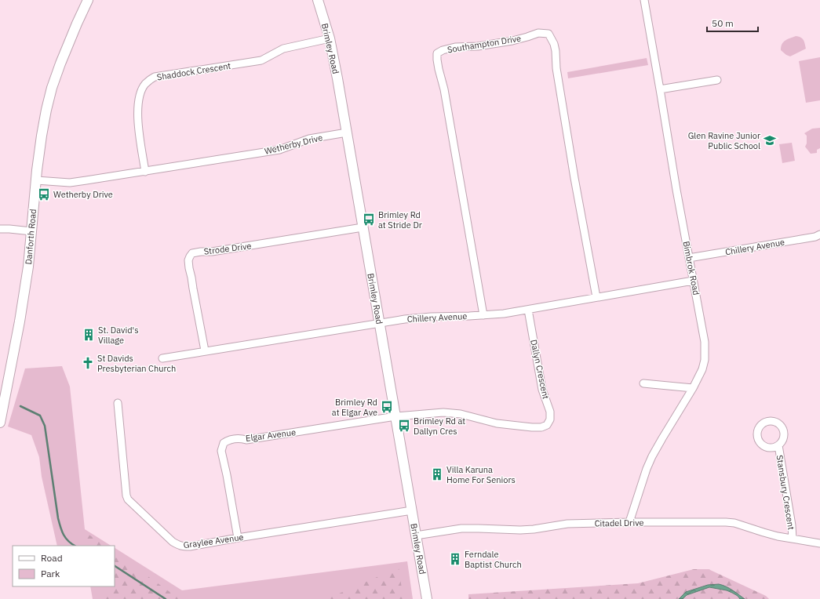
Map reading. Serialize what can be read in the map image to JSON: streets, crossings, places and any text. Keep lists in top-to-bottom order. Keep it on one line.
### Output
{"streets":{"main road":["Brimley Road","Danforth Road"],"street":["Southampton Drive","Shaddock Crescent","Wetherby Drive","Chillery Avenue","Strode Drive","Bimbrok Road","Dallyn Crescent","Elgar Avenue","Stansbury Crescent","Citadel Drive","Graylee Avenue"]},"crossings":[["Southampton Drive","Chillery Avenue"],["Brimley Road","Shaddock Crescent"],["Brimley Road","Wetherby Drive"],["Brimley Road","Chillery Avenue"],["Brimley Road","Strode Drive"],["Brimley Road","Dallyn Crescent"],["Brimley Road","Elgar Avenue"],["Brimley Road","Citadel Drive"],["Brimley Road","Graylee Avenue"],["Shaddock Crescent","Wetherby Drive"],["Wetherby Drive","Danforth Road"],["Chillery Avenue","Strode Drive"],["Chillery Avenue","Bimbrok Road"],["Chillery Avenue","Dallyn Crescent"],["Bimbrok Road","Citadel Drive"],["Dallyn Crescent","Elgar Avenue"],["Elgar Avenue","Graylee Avenue"],["Stansbury Crescent","Citadel Drive"]],"places":{"school or university":["Glen Ravine Junior Public School"],"bus stop":["Wetherby Drive","Brimley Rd at Stride Dr","Brimley Rd at Elgar Ave","Brimley Rd at Dallyn Cres"],"building":["St. David's Village","Villa Karuna Home For Seniors","Ferndale Baptist Church"],"church":["St Davids Presbyterian Church"]},"legend":["Road","Park"],"scale_bar":"50 m"}
